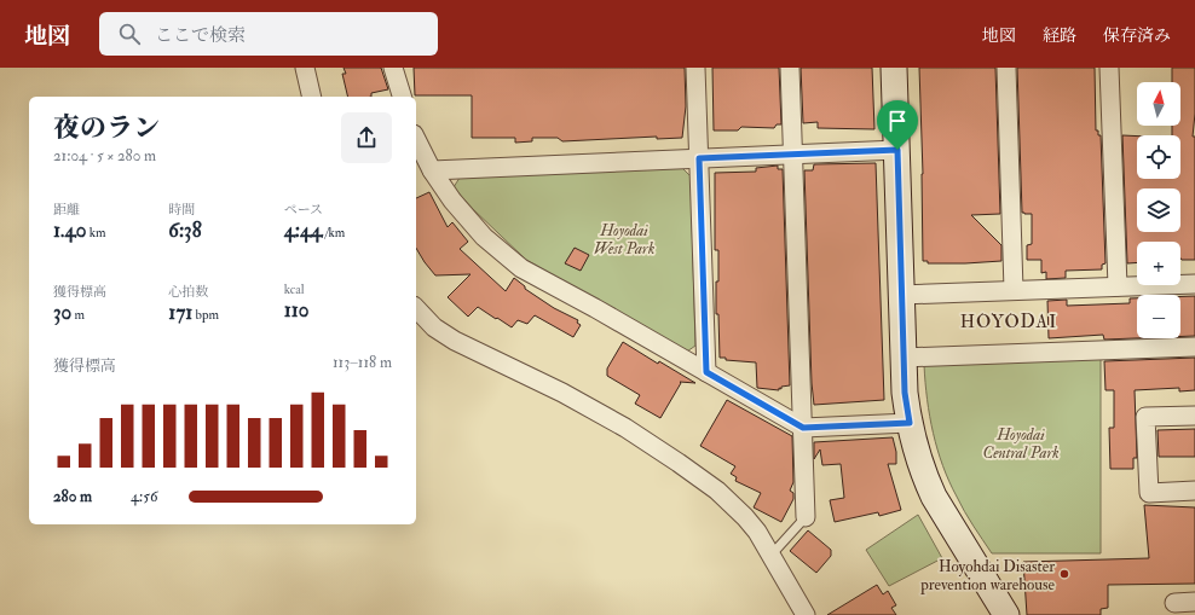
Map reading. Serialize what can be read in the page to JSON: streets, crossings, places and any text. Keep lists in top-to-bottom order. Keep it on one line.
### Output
{"districts":["HOYODAI"],"parks":["Hoyodai West Park","Hoyodai Central Park"],"places":["Hoyohdai Disaster prevention warehouse"],"north":"top","page":{"header":"地図","search":"ここで検索","nav":["地図","経路","保存済み"],"map_buttons":["+","−"],"heading":["夜のラン","21:04 · 5 × 280 m"],"stats":[["距離","1.40 km"],["時間","6:38"],["ペース","4:44 /km"],["獲得標高","30 m"],["心拍数","171 bpm"],["kcal","110"]],"chart":["獲得標高","113–118 m"],"list":[{"name":"280 m","note":"4:56"}]}}
